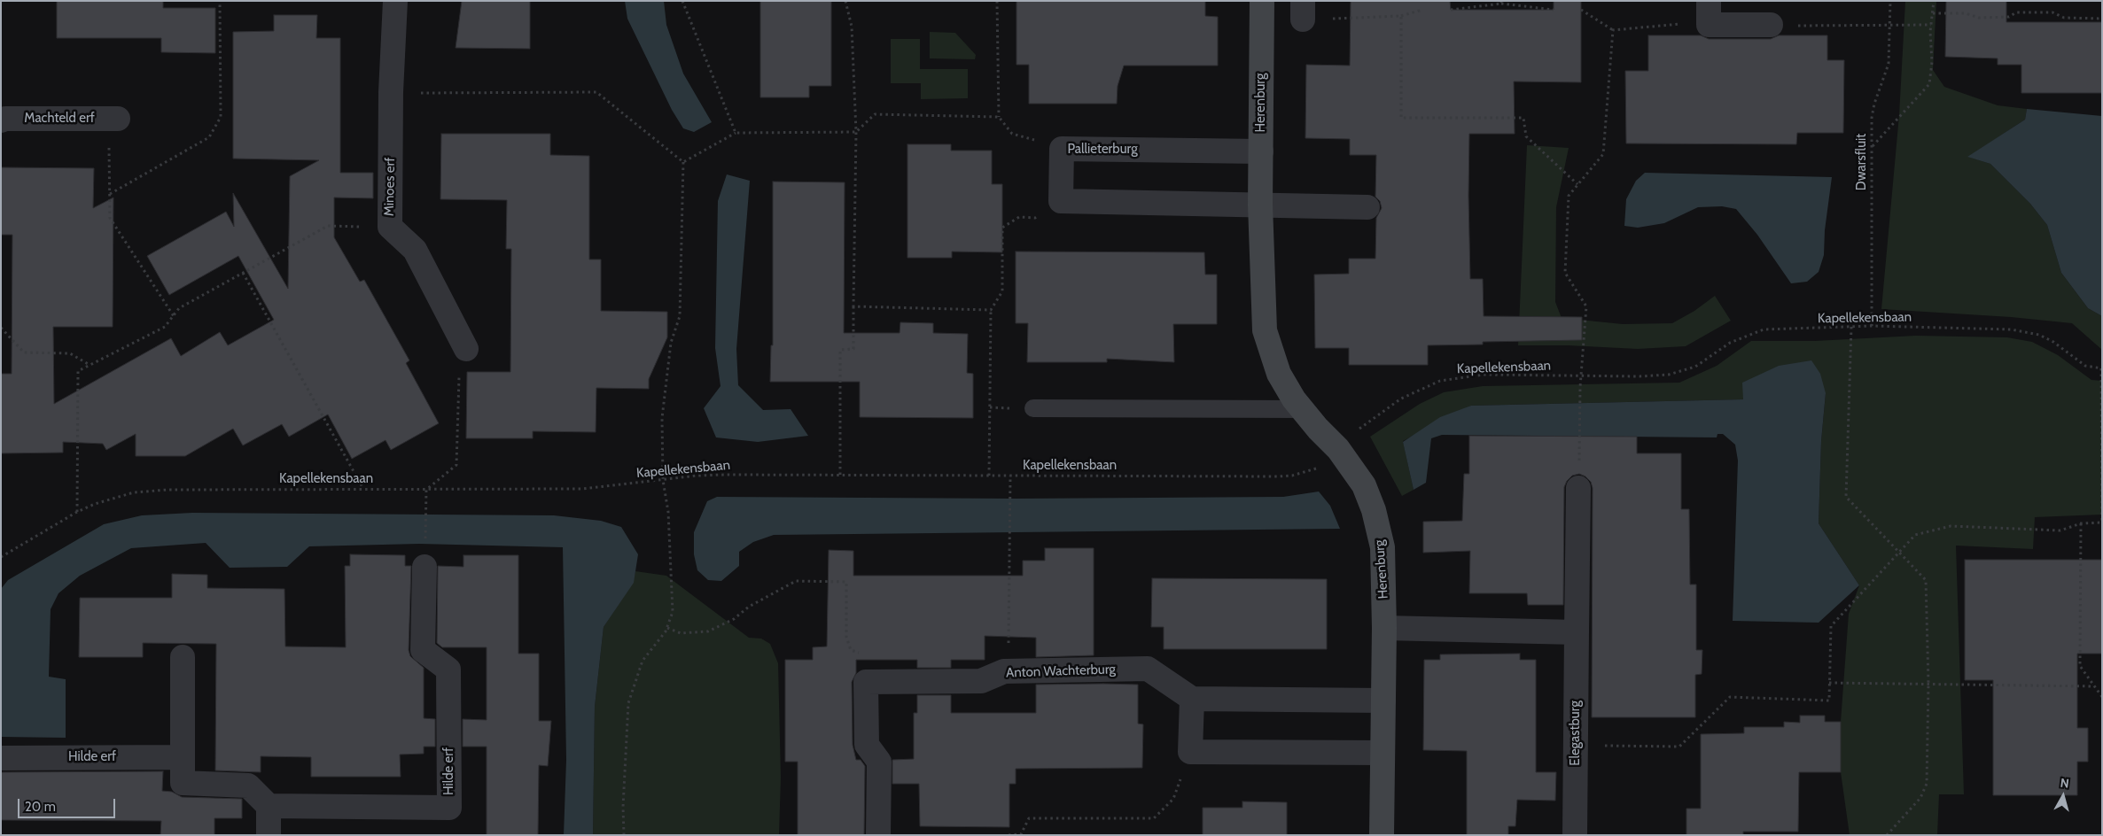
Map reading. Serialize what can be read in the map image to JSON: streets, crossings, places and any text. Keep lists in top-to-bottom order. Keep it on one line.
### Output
{"streets":{"street":["Herenburg","Machteld erf","Pallieterburg","Minoes erf","Anton Wachterburg","Elegastburg","Hilde erf"],"path":["Dwarsfluit","Kapellekensbaan"]},"crossings":[["Herenburg","Pallieterburg"],["Herenburg","Kapellekensbaan"],["Dwarsfluit","Kapellekensbaan"]],"scale_bar":"20 m","north":"top"}
